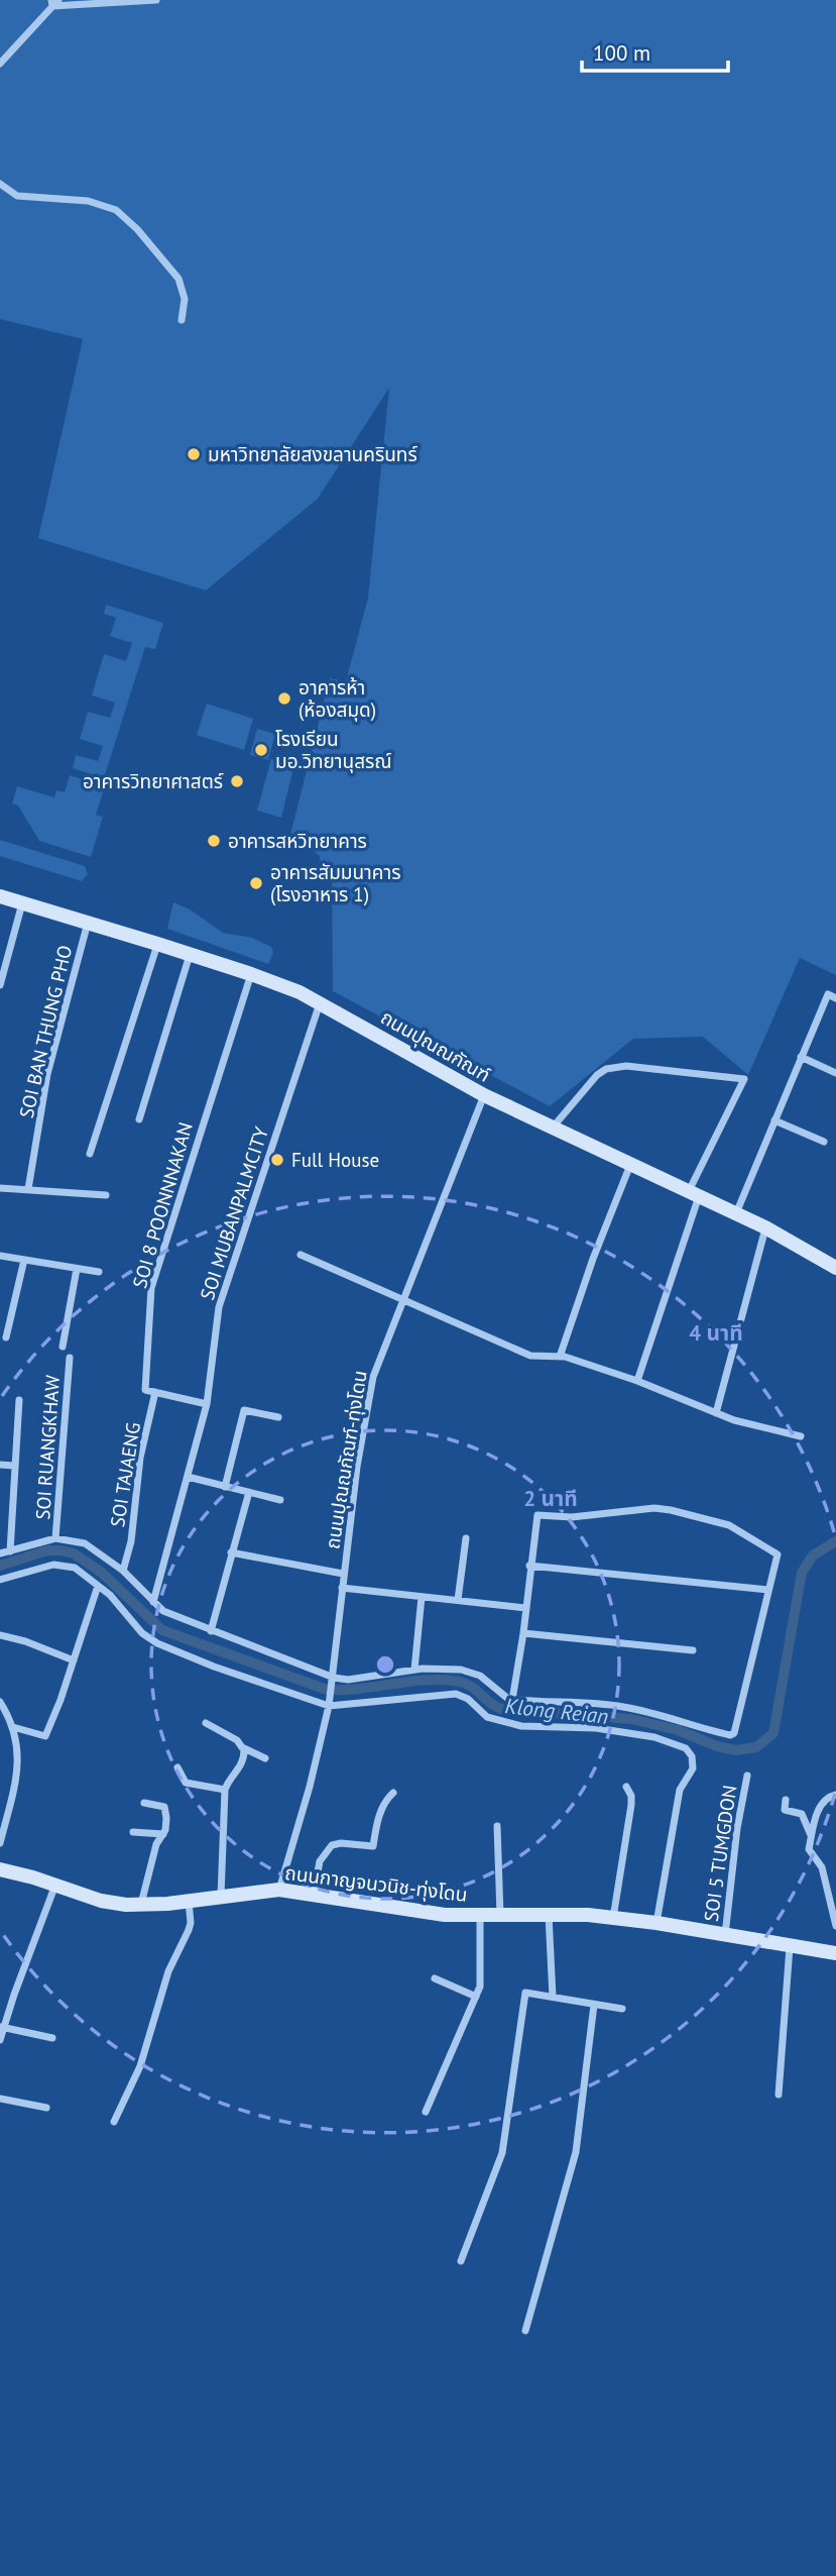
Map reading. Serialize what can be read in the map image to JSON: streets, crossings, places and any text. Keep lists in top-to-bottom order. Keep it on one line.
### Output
{"streets":{"street":["SOI BAN THUNG PHO","ถนนปุณณกัณฑ์","SOI 8 POONNNAKAN","SOI MUBANPALMCITY","SOI RUANGKHAW","ถนนปุณณกัณฑ์-ทุ่งโดน","SOI TAJAENG","SOI 5 TUMGDON","ถนนกาญจนวนิช-ทุ่งโดน"]},"crossings":[["SOI BAN THUNG PHO","ถนนปุณณกัณฑ์"],["ถนนปุณณกัณฑ์","SOI 8 POONNNAKAN"],["ถนนปุณณกัณฑ์","SOI MUBANPALMCITY"],["ถนนปุณณกัณฑ์","ถนนปุณณกัณฑ์-ทุ่งโดน"],["SOI 8 POONNNAKAN","SOI TAJAENG"],["ถนนปุณณกัณฑ์-ทุ่งโดน","ถนนกาญจนวนิช-ทุ่งโดน"],["SOI 5 TUMGDON","ถนนกาญจนวนิช-ทุ่งโดน"]],"water":["Klong Reian"],"places":["มหาวิทยาลัยสงขลานครินทร์","อาคารห้า (ห้องสมุด)","โรงเรียน มอ.วิทยานุสรณ์","อาคารวิทยาศาสตร์","อาคารสหวิทยาคาร","อาคารสัมมนาคาร (โรงอาหาร 1)","Full House"],"scale_bar":"100 m","rings":["4 นาที","2 นาที"]}
